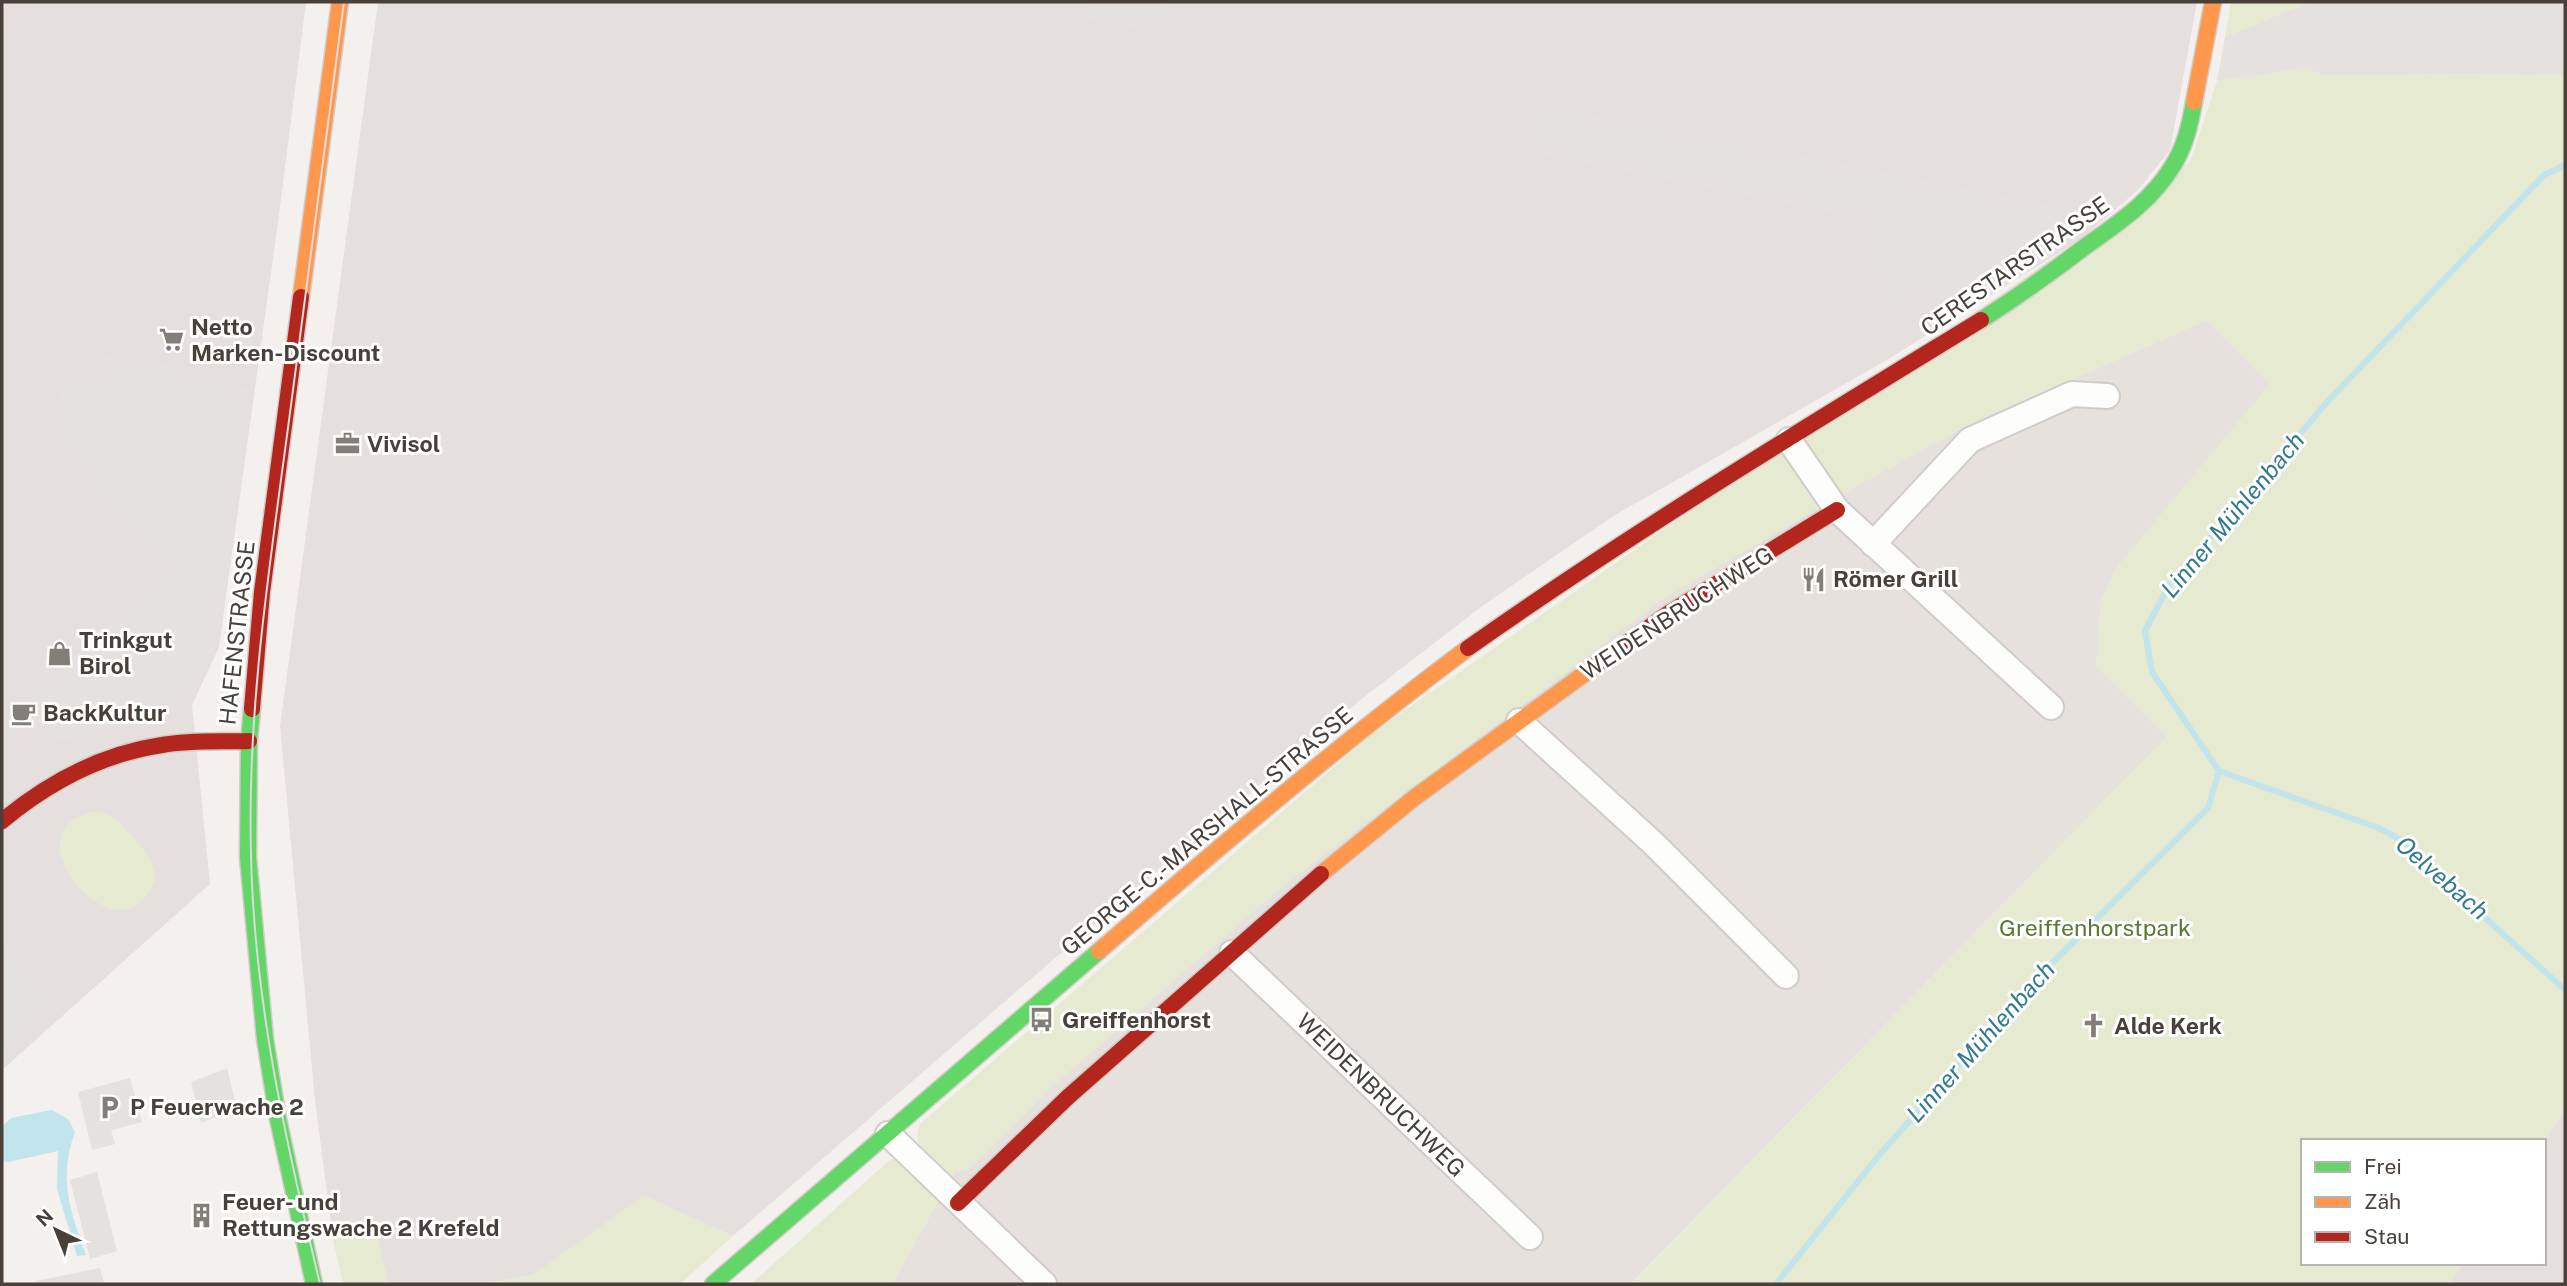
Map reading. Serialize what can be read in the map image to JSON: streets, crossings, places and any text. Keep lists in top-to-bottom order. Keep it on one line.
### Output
{"streets":{"street":["CERESTARSTRASSE","WEIDENBRUCHWEG","HAFENSTRASSE","GEORGE-C.-MARSHALL-STRASSE"]},"crossings":[["CERESTARSTRASSE","GEORGE-C.-MARSHALL-STRASSE"]],"water":["Linner Mühlenbach","Oelvebach"],"parks":["Greiffenhorstpark"],"places":{"supermarket":["Netto Marken-Discount"],"office":["Vivisol"],"restaurant":["Römer Grill"],"shop":["Trinkgut Birol"],"cafe":["BackKultur"],"bus stop":["Greiffenhorst"],"church":["Alde Kerk"],"parking":["P Feuerwache 2"],"building":["Feuer- und Rettungswache 2 Krefeld"]},"legend":["Frei","Zäh","Stau"],"north":"top left"}
